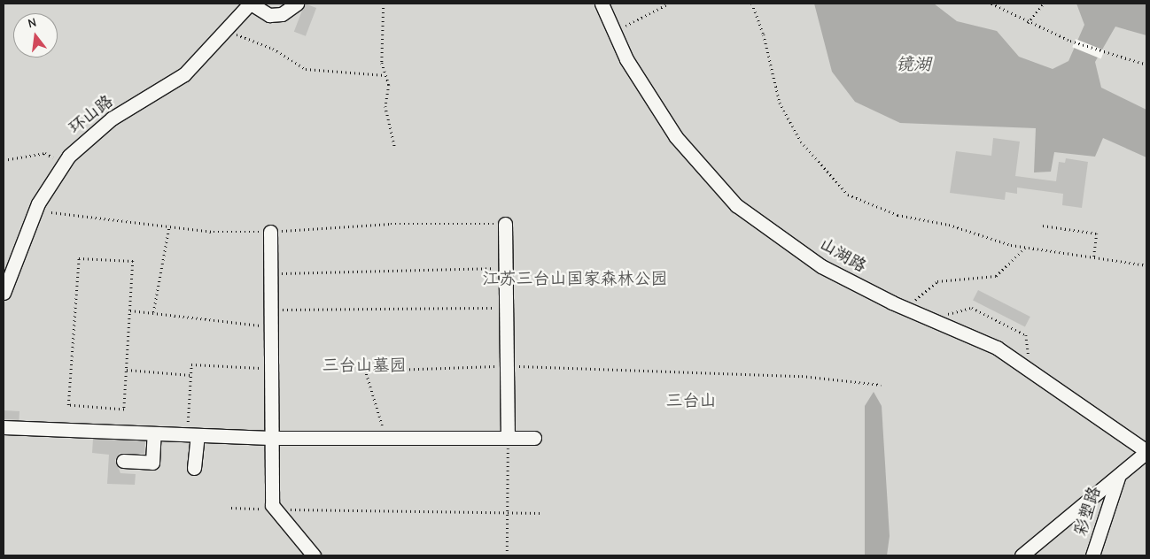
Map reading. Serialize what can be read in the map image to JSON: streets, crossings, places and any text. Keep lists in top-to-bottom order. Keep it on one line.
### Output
{"streets":{"street":["环山路","山湖路","彩塑路"]},"crossings":[["山湖路","彩塑路"]],"water":["镜湖"],"parks":["江苏三台山国家森林公园","三台山墓园","三台山"],"north":"top"}
